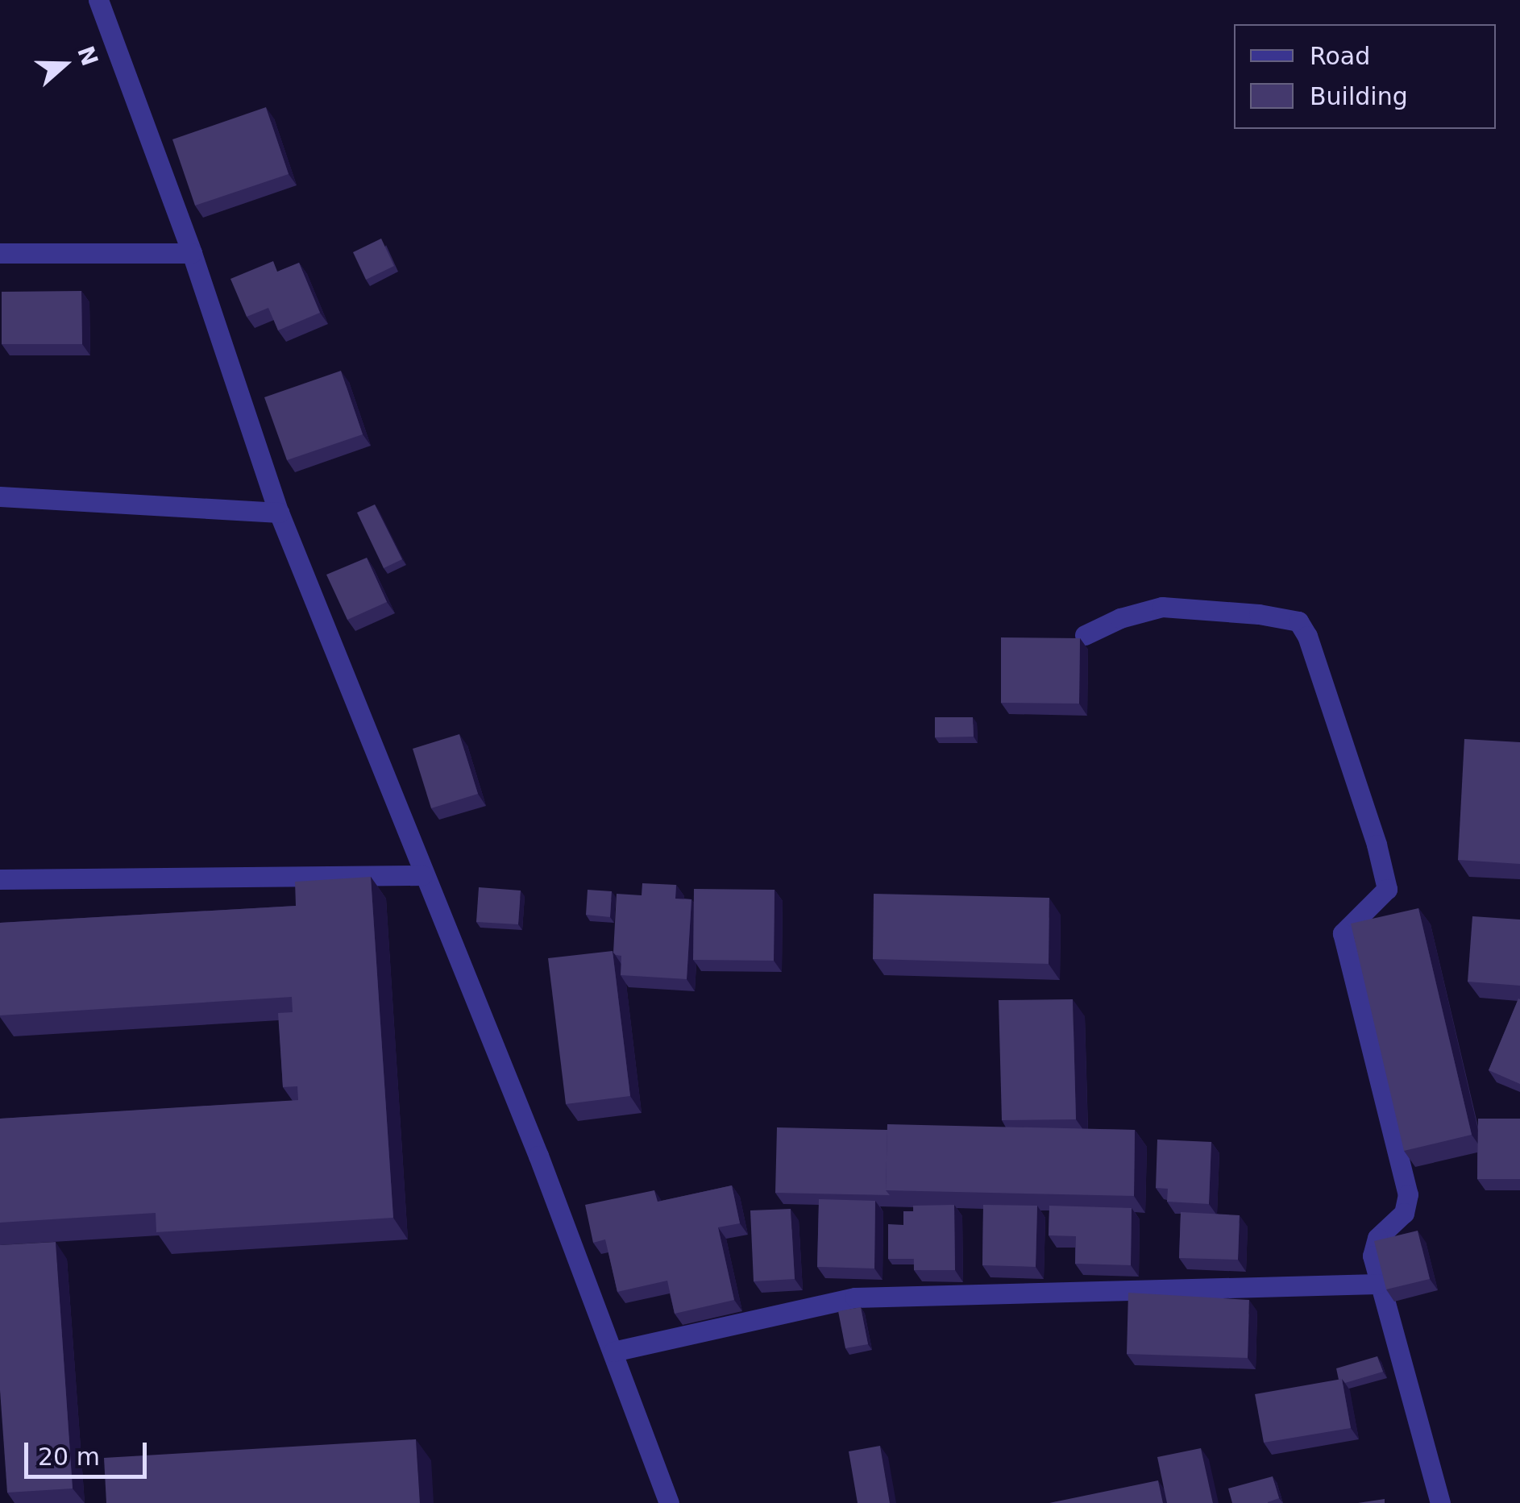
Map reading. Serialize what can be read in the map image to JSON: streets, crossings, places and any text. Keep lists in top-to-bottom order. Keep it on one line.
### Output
{"legend":["Road","Building"],"scale_bar":"20 m","north":"right"}
